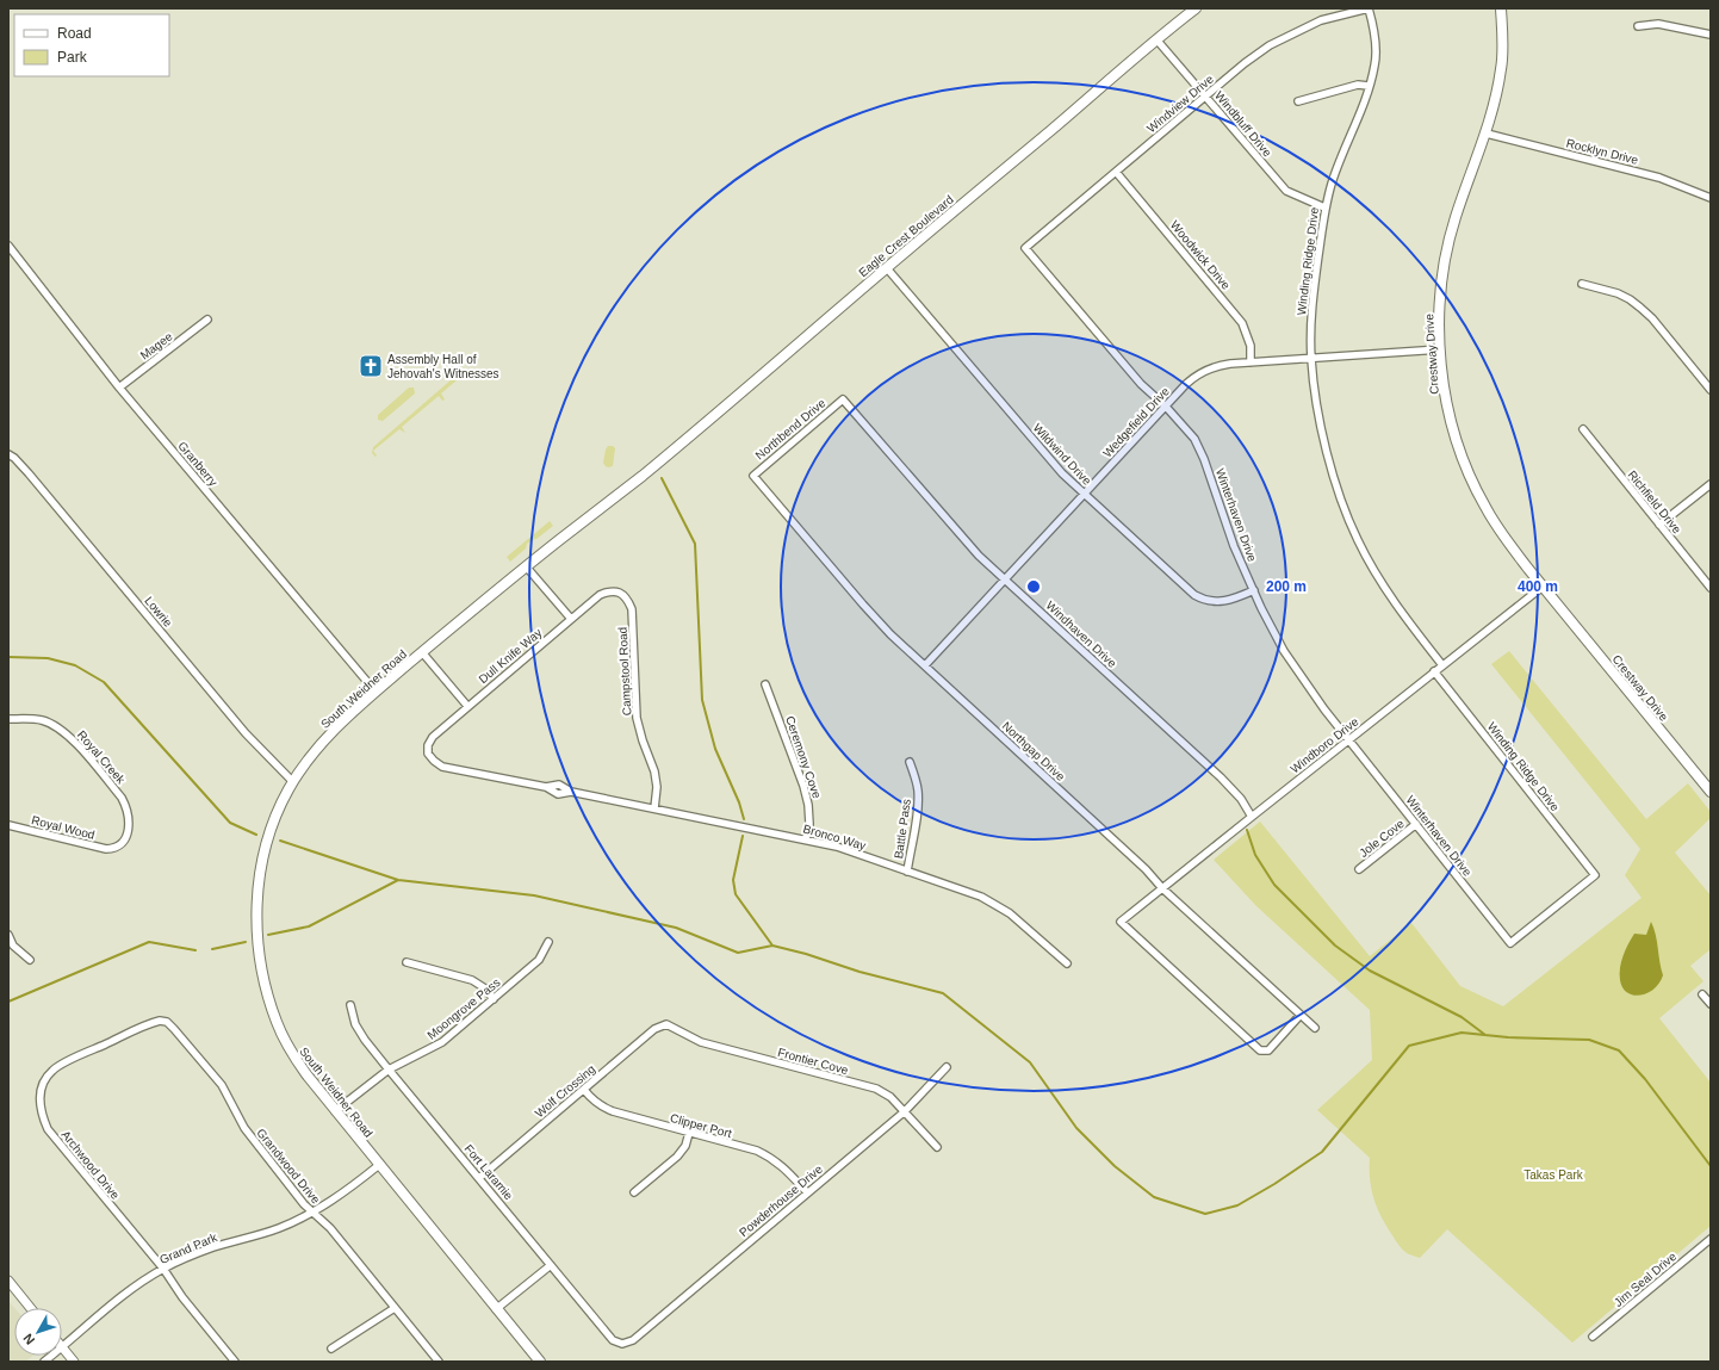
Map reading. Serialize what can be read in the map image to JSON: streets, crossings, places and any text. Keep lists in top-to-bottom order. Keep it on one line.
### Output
{"streets":{"main road":["Eagle Crest Boulevard","Crestway Drive","South Weidner Road"],"street":["Windview Drive","Windbluff Drive","Rocklyn Drive","Woodwick Drive","Winding Ridge Drive","Magee","Wedgefield Drive","Northbend Drive","Wildwind Drive","Granberry","Richfield Drive","Winterhaven Drive","Lowrie","Windhaven Drive","Dull Knife Way","Campstool Road","Windboro Drive","Northgap Drive","Royal Creek","Ceremony Cove","Royal Wood","Battle Pass","Bronco Way","Jole Cove","Moongrove Pass","Frontier Cove","Wolf Crossing","Clipper Port","Archwood Drive","Grandwood Drive","Fort Laramie","Powderhouse Drive","Grand Park","Jim Seal Drive"]},"crossings":[["Windview Drive","Windbluff Drive"],["Windview Drive","Woodwick Drive"],["Windview Drive","Winding Ridge Drive"],["Windview Drive","Winterhaven Drive"],["Windbluff Drive","Eagle Crest Boulevard"],["Windbluff Drive","Winding Ridge Drive"],["Rocklyn Drive","Crestway Drive"],["Eagle Crest Boulevard","Wildwind Drive"],["Eagle Crest Boulevard","South Weidner Road"],["Woodwick Drive","Wedgefield Drive"],["Winding Ridge Drive","Wedgefield Drive"],["Winding Ridge Drive","Winterhaven Drive"],["Winding Ridge Drive","Windboro Drive"],["Magee","Granberry"],["Crestway Drive","Wedgefield Drive"],["Crestway Drive","Windboro Drive"],["Wedgefield Drive","Wildwind Drive"],["Wedgefield Drive","Winterhaven Drive"],["Wedgefield Drive","Windhaven Drive"],["Wedgefield Drive","Northgap Drive"],["Northbend Drive","Windhaven Drive"],["Northbend Drive","Northgap Drive"],["Wildwind Drive","Winterhaven Drive"],["Granberry","South Weidner Road"],["Winterhaven Drive","Windboro Drive"],["Winterhaven Drive","Jole Cove"],["Lowrie","South Weidner Road"],["Windhaven Drive","Windboro Drive"],["Dull Knife Way","Campstool Road"],["Dull Knife Way","Bronco Way"],["Campstool Road","Bronco Way"],["South Weidner Road","Moongrove Pass"],["South Weidner Road","Grand Park"],["Windboro Drive","Northgap Drive"],["Royal Creek","Royal Wood"],["Ceremony Cove","Bronco Way"],["Battle Pass","Bronco Way"],["Moongrove Pass","Fort Laramie"],["Frontier Cove","Wolf Crossing"],["Frontier Cove","Powderhouse Drive"],["Wolf Crossing","Clipper Port"],["Wolf Crossing","Fort Laramie"],["Clipper Port","Powderhouse Drive"],["Archwood Drive","Grandwood Drive"],["Archwood Drive","Grand Park"],["Grandwood Drive","Grand Park"],["Fort Laramie","Powderhouse Drive"]],"parks":["Takas Park"],"places":{"church":["Assembly Hall of Jehovah's Witnesses"]},"legend":["Road","Park"],"north":"bottom left","rings":["200 m","400 m"]}
